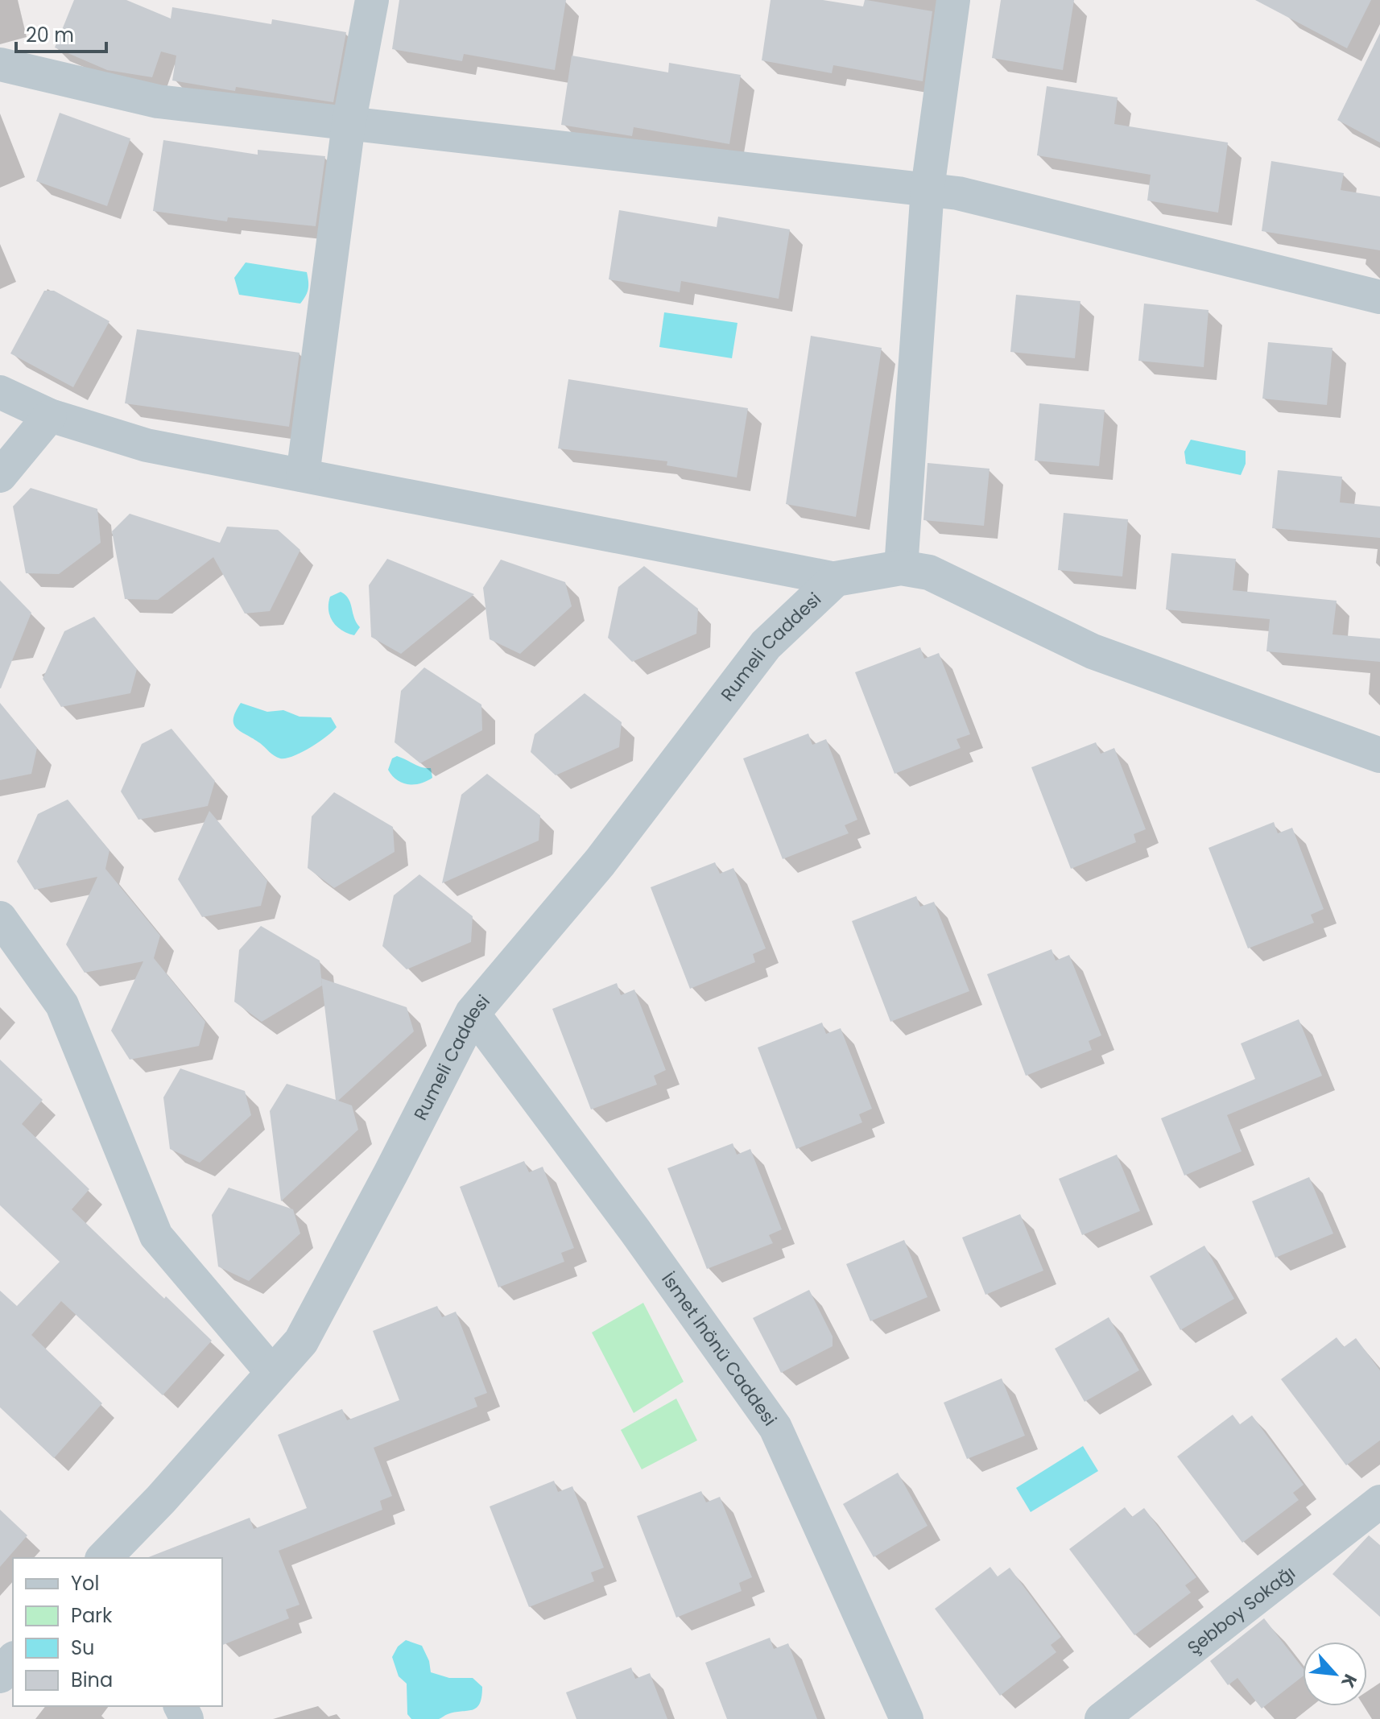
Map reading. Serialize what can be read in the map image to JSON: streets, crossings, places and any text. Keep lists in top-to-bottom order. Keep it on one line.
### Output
{"streets":{"street":["Rumeli Caddesi","İsmet İnönü Caddesi","Şebboy Sokağı"]},"crossings":[["Rumeli Caddesi","İsmet İnönü Caddesi"]],"legend":["Yol","Park","Su","Bina"],"scale_bar":"20 m","north":"bottom right"}
